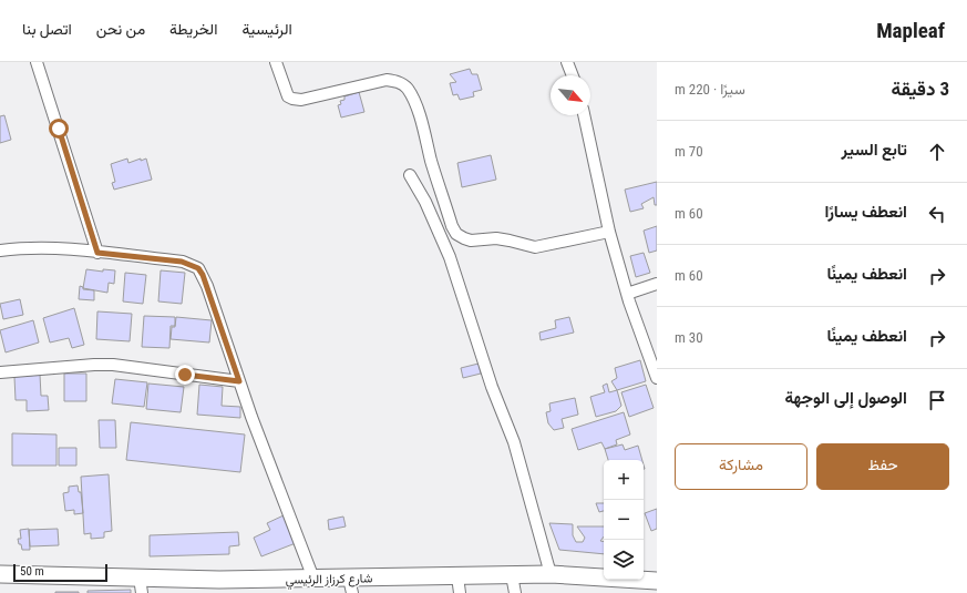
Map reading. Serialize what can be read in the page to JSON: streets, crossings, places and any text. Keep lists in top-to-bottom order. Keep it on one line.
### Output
{"streets":{"street":["شارع كرزاز الرئيسي"]},"scale_bar":"50 m","north":"bottom right","page":{"header":"Mapleaf","nav":["الرئيسية","الخريطة","من نحن","اتصل بنا"],"heading":["3 دقيقة","سيرًا · 220 m"],"list":[["تابع السير","70 m"],["انعطف يسارًا","60 m"],["انعطف يمينًا","60 m"],["انعطف يمينًا","30 m"],"الوصول إلى الوجهة"],"buttons":["حفظ","مشاركة"],"map_buttons":["+","−"],"scale":"50 m"}}
